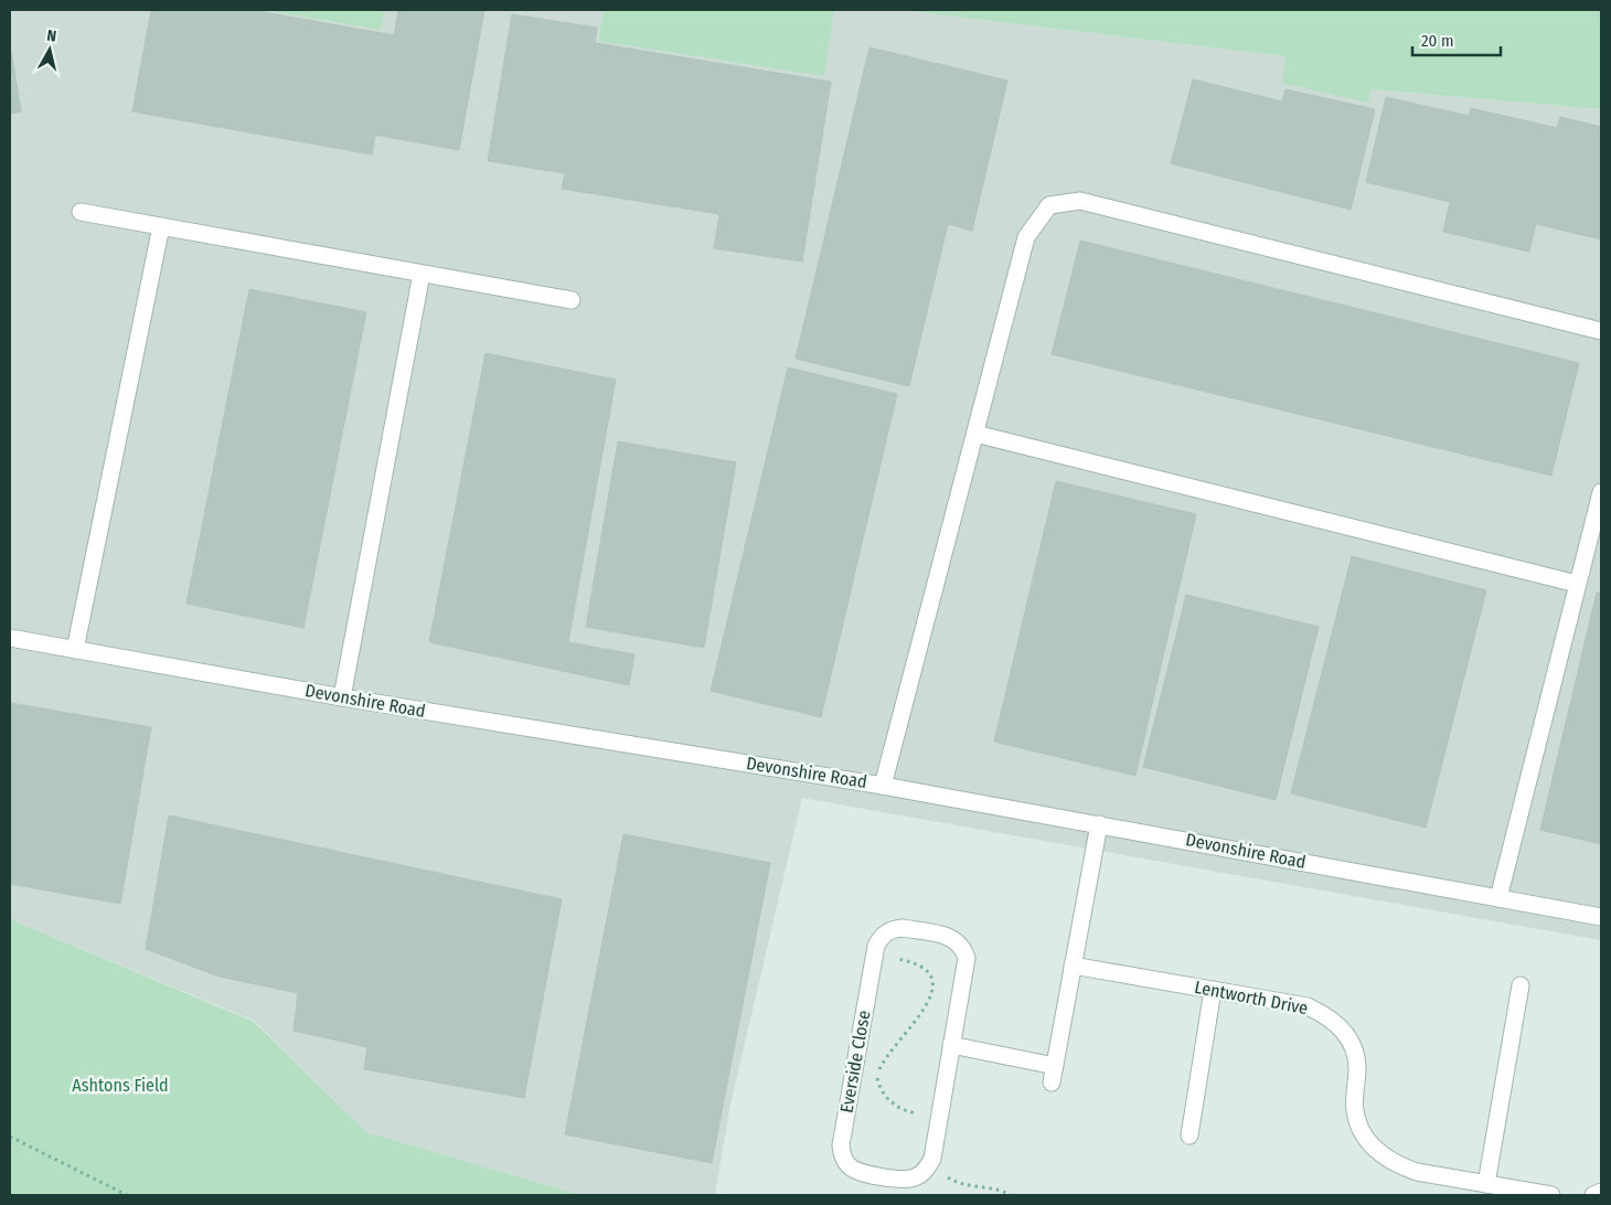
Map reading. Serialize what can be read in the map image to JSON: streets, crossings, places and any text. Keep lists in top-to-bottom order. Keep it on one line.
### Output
{"streets":{"street":["Devonshire Road","Lentworth Drive","Everside Close"]},"parks":["Ashtons Field"],"scale_bar":"20 m","north":"top"}
